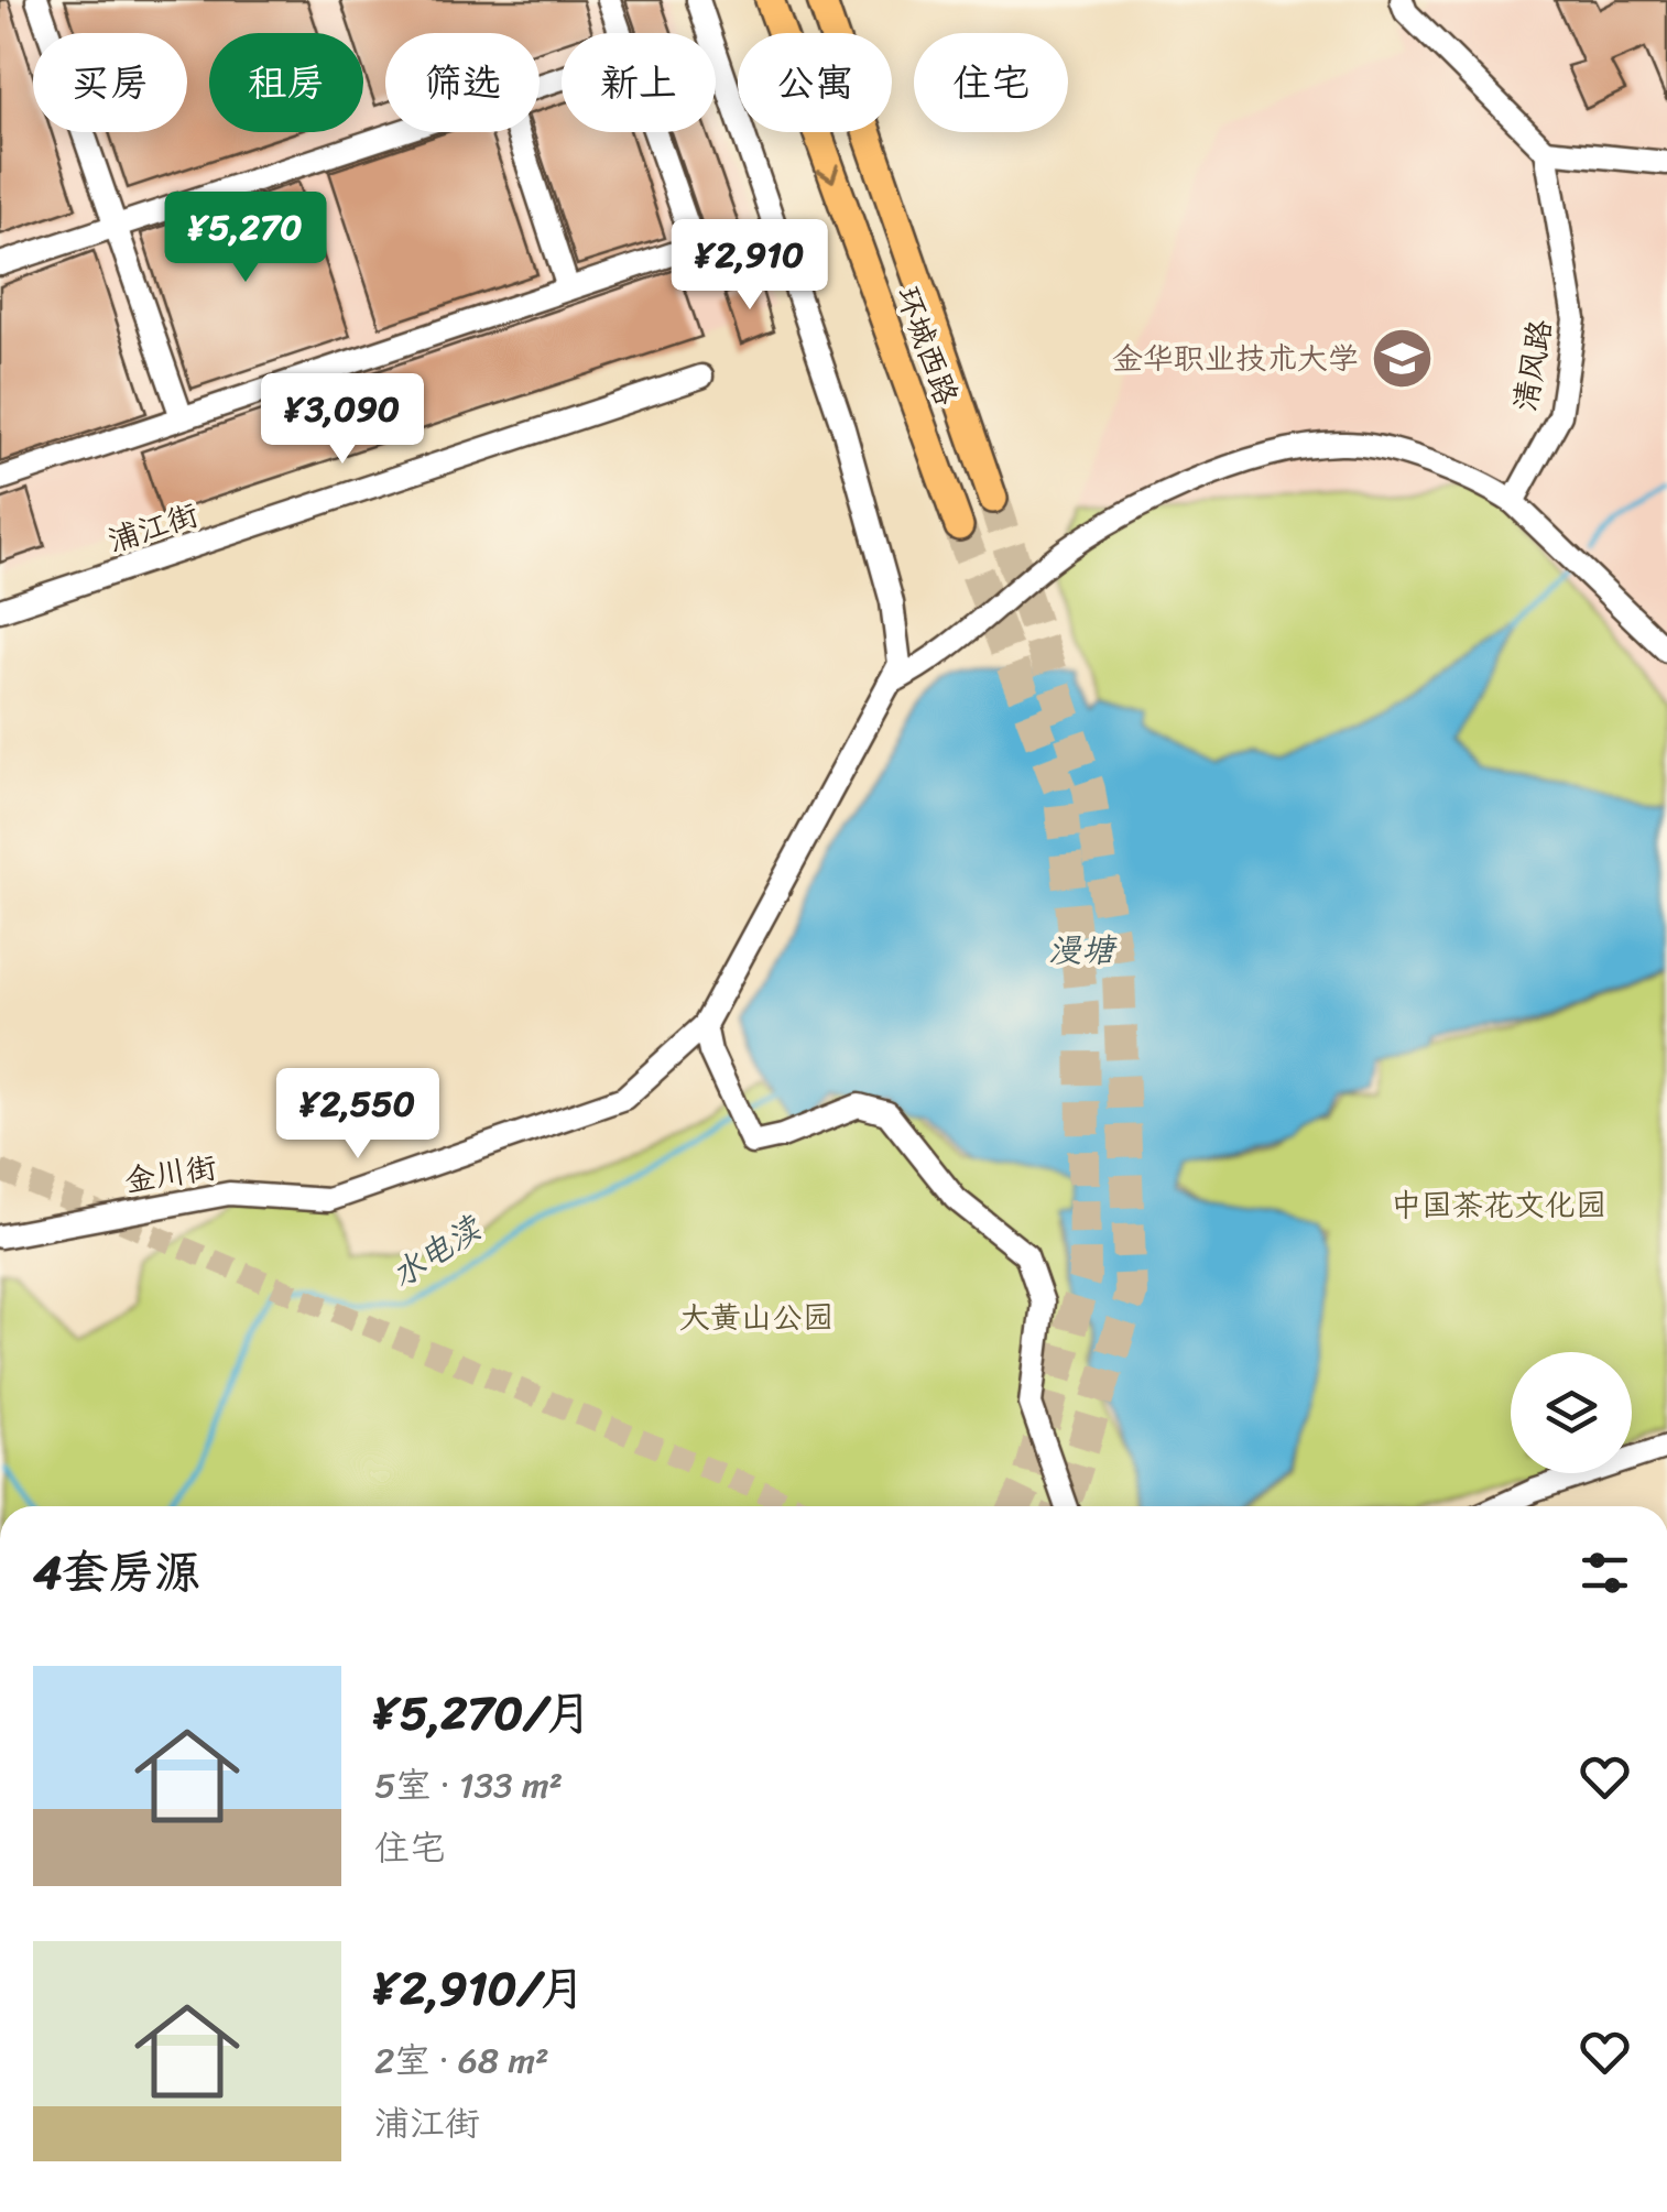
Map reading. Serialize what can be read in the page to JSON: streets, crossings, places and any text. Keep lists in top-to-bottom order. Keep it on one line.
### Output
{"streets":{"main road":["环城西路"],"street":["清风路","浦江街","金川街"]},"water":["漫塘","水电渎"],"parks":["中国茶花文化园","大黄山公园"],"places":{"school or university":["金华职业技术大学"]},"page":{"chip":["买房","租房","筛选","新上","公寓","住宅"],"price":["¥5,270","¥2,910","¥3,090","¥2,550"],"heading":"4套房源","list":[{"name":"¥5,270/月","note":"5室 · 133 m² · 住宅"},{"name":"¥2,910/月","note":"2室 · 68 m² · 浦江街"}]}}
